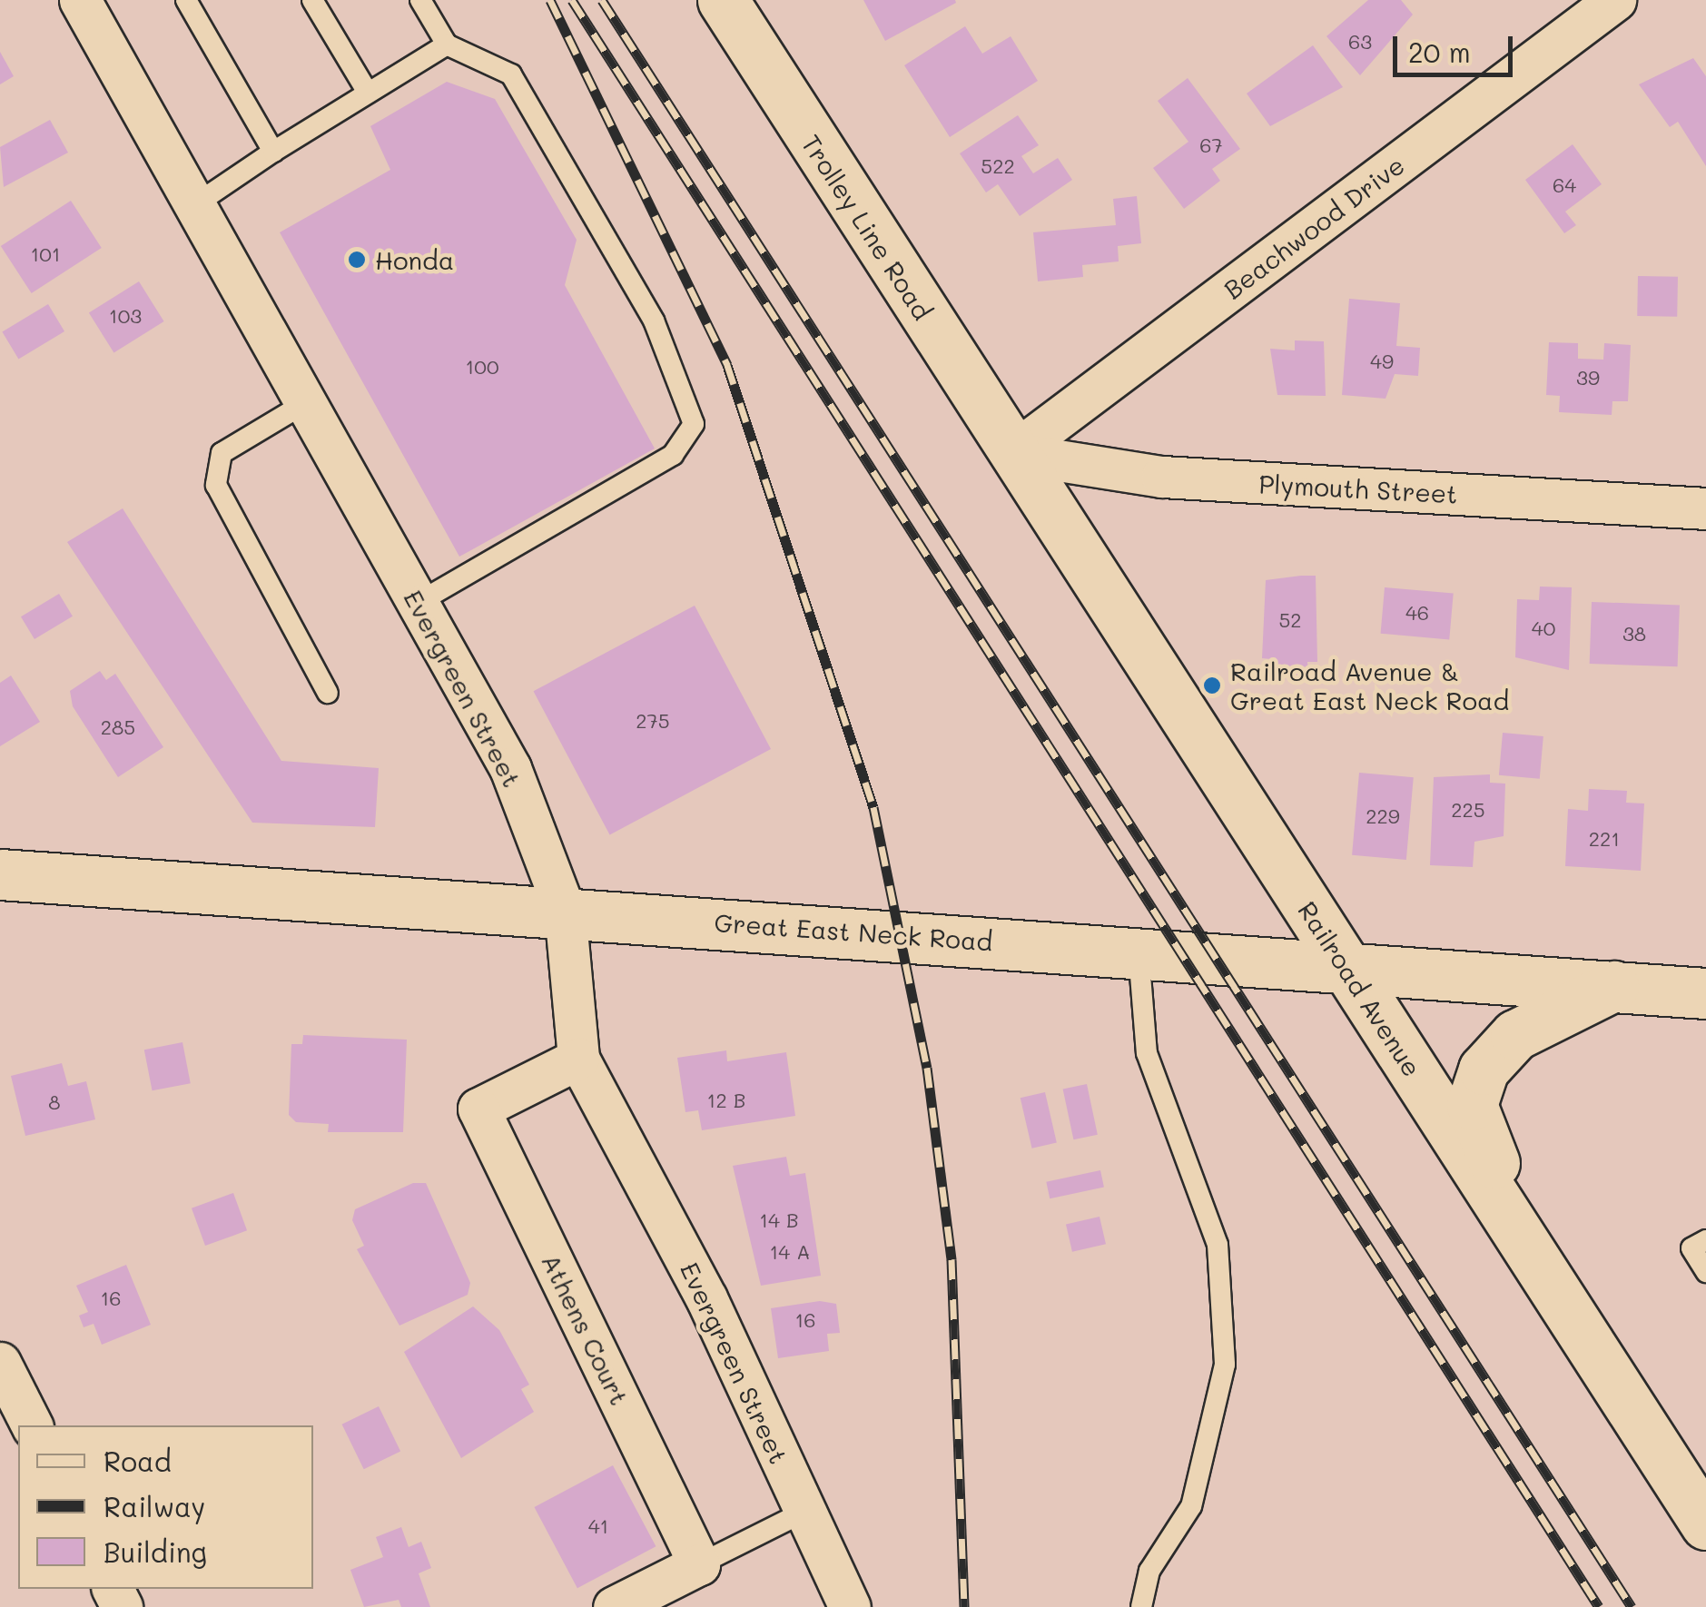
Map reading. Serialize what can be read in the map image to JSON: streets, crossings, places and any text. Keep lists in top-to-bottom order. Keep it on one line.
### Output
{"streets":{"main road":["Trolley Line Road","Great East Neck Road","Railroad Avenue"],"street":["Beachwood Drive","Plymouth Street","Evergreen Street","Athens Court"]},"crossings":[["Trolley Line Road","Beachwood Drive"],["Trolley Line Road","Plymouth Street"],["Trolley Line Road","Railroad Avenue"],["Beachwood Drive","Plymouth Street"],["Beachwood Drive","Railroad Avenue"],["Plymouth Street","Railroad Avenue"],["Evergreen Street","Great East Neck Road"],["Evergreen Street","Athens Court"],["Great East Neck Road","Railroad Avenue"]],"places":["Honda","Railroad Avenue & Great East Neck Road"],"house_numbers":["63","67","522","64","101","103","49","100","39","46","52","40","38","275","285","225","229","221","12 B","8","14 B","14 A","16","16","41"],"legend":["Road","Railway","Building"],"scale_bar":"20 m"}
